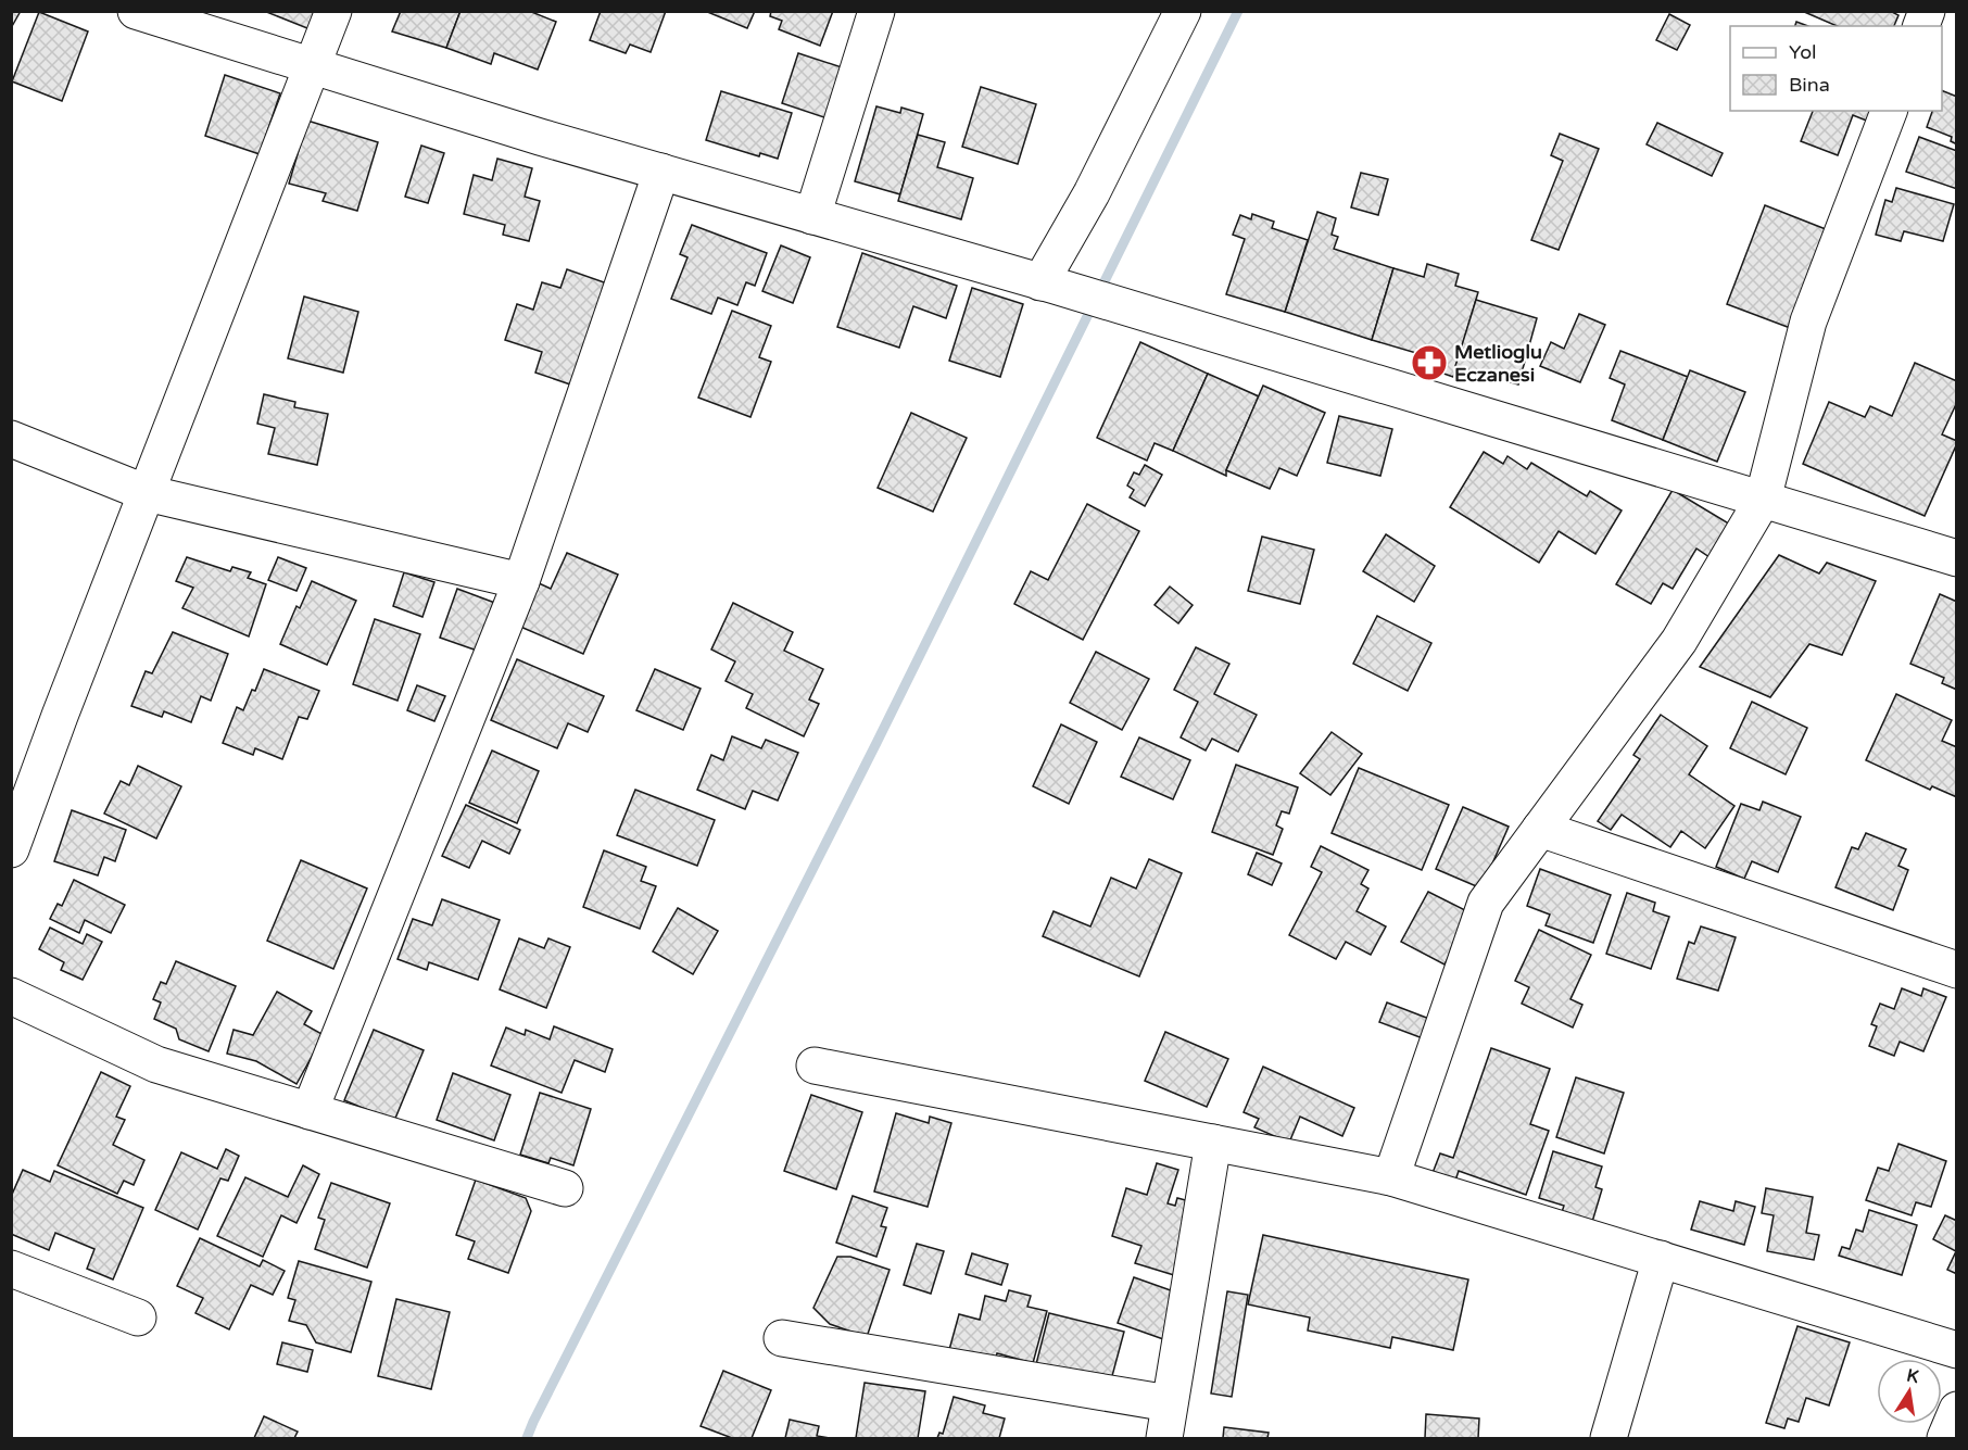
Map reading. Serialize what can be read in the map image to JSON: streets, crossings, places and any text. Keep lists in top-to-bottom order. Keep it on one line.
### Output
{"places":{"pharmacy":["Metlioglu Eczanesi"]},"legend":["Yol","Bina"],"north":"top"}
